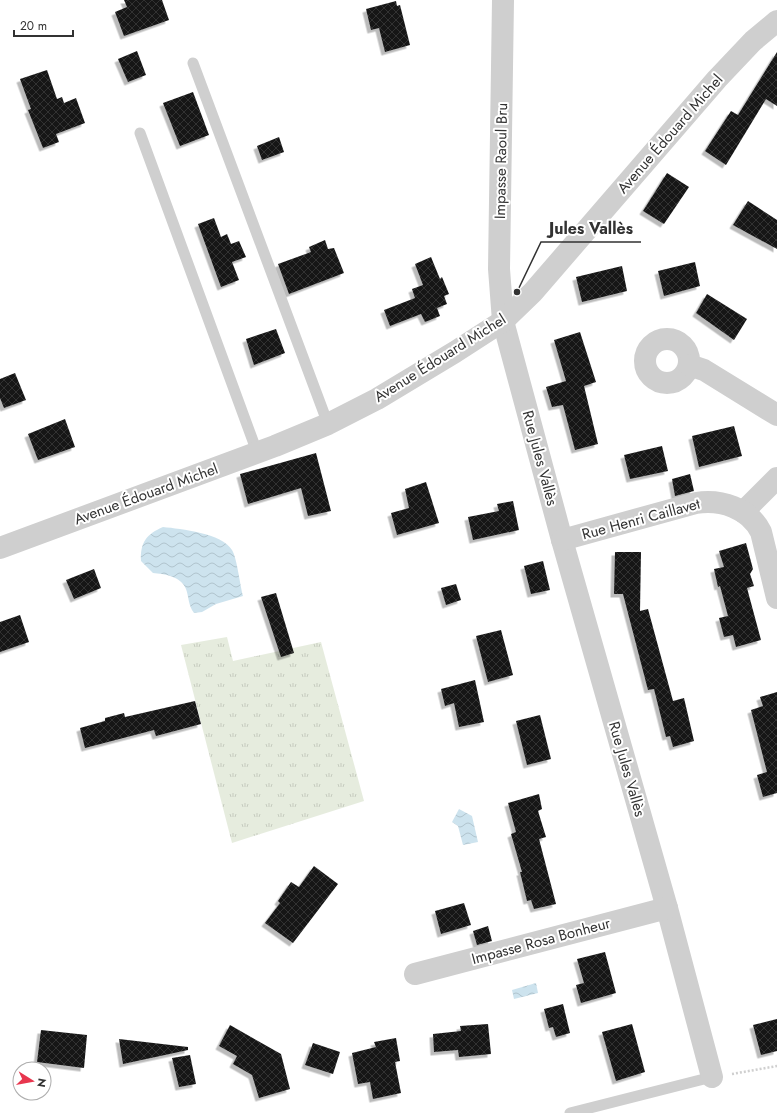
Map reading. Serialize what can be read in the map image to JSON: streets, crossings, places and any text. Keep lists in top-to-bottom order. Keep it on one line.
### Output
{"streets":{"street":["Avenue Édouard Michel","Impasse Raoul Bru","Rue Jules Vallès","Rue Henri Caillavet","Impasse Rosa Bonheur"]},"crossings":[["Avenue Édouard Michel","Impasse Raoul Bru"],["Avenue Édouard Michel","Rue Jules Vallès"],["Impasse Raoul Bru","Rue Jules Vallès"],["Rue Jules Vallès","Rue Henri Caillavet"],["Rue Jules Vallès","Impasse Rosa Bonheur"]],"places":["Jules Vallès"],"scale_bar":"20 m","north":"right"}
